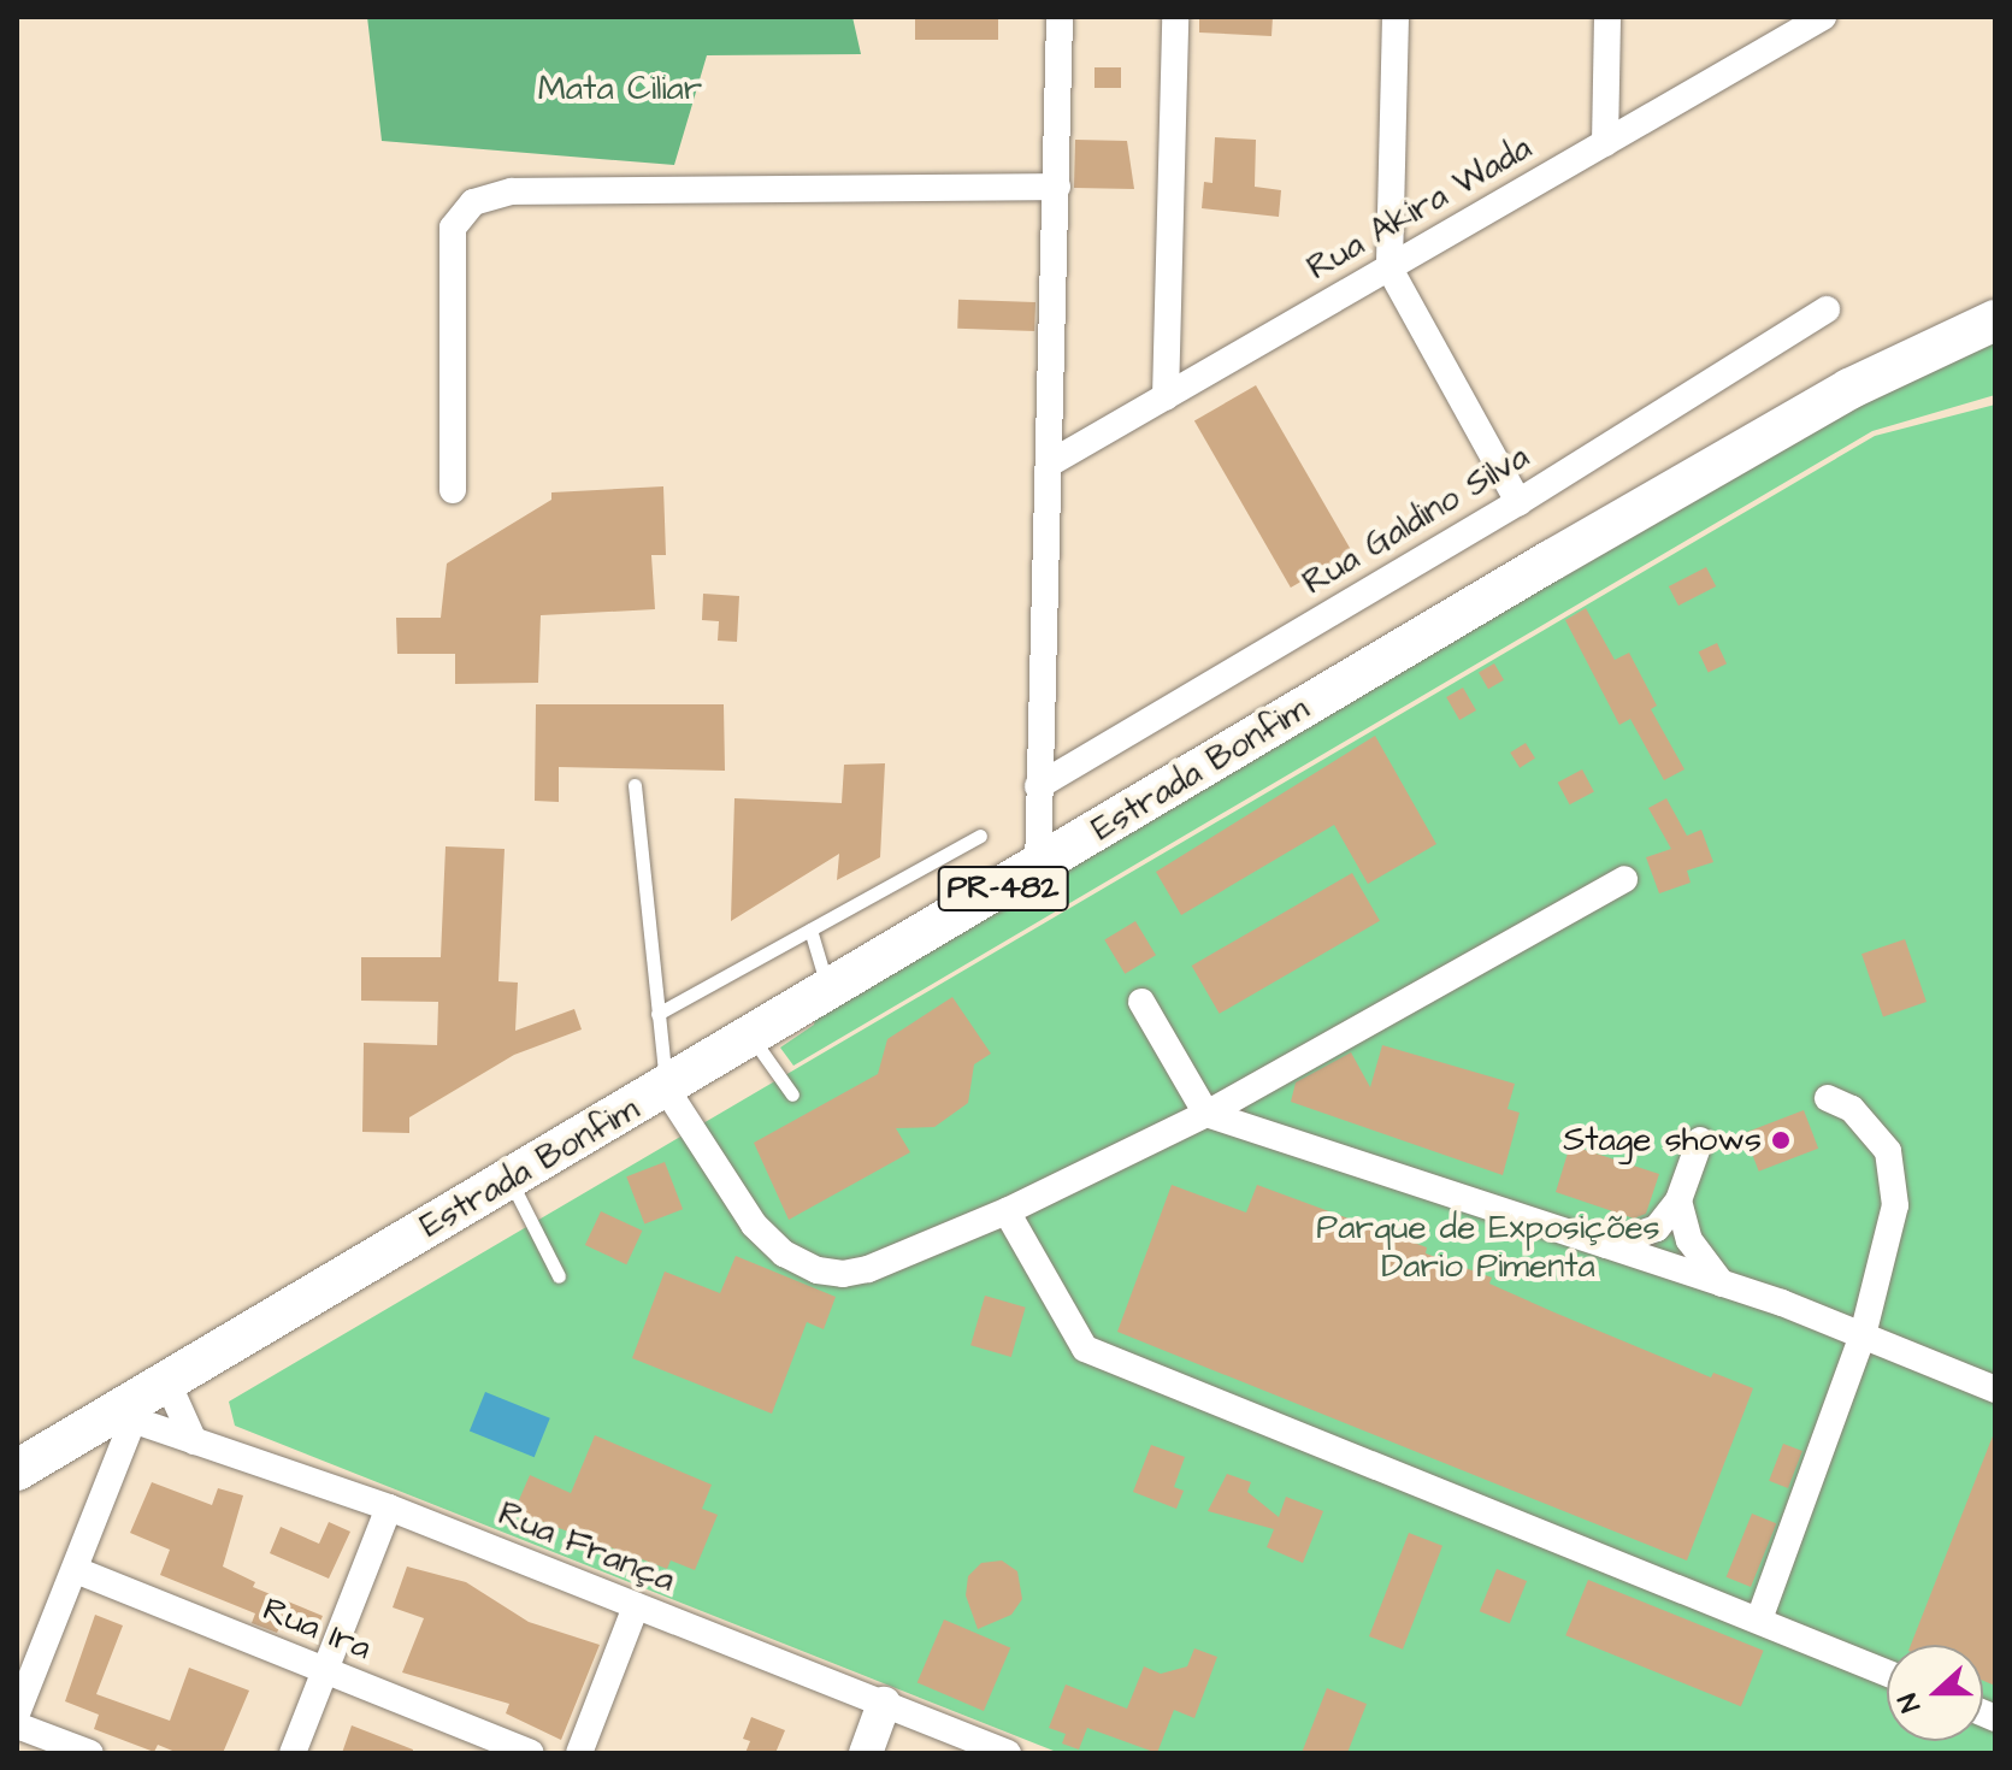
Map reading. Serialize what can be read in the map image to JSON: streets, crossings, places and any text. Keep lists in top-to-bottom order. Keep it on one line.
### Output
{"streets":{"main road":["Estrada Bonfim","PR-482"],"street":["Rua Akira Wada","Rua Galdino Silva","Rua França","Rua Ira"]},"crossings":[["Estrada Bonfim","Rua França"]],"parks":["Mata Ciliar","Parque de Exposições Dario Pimenta"],"places":["Stage shows"],"north":"left"}
